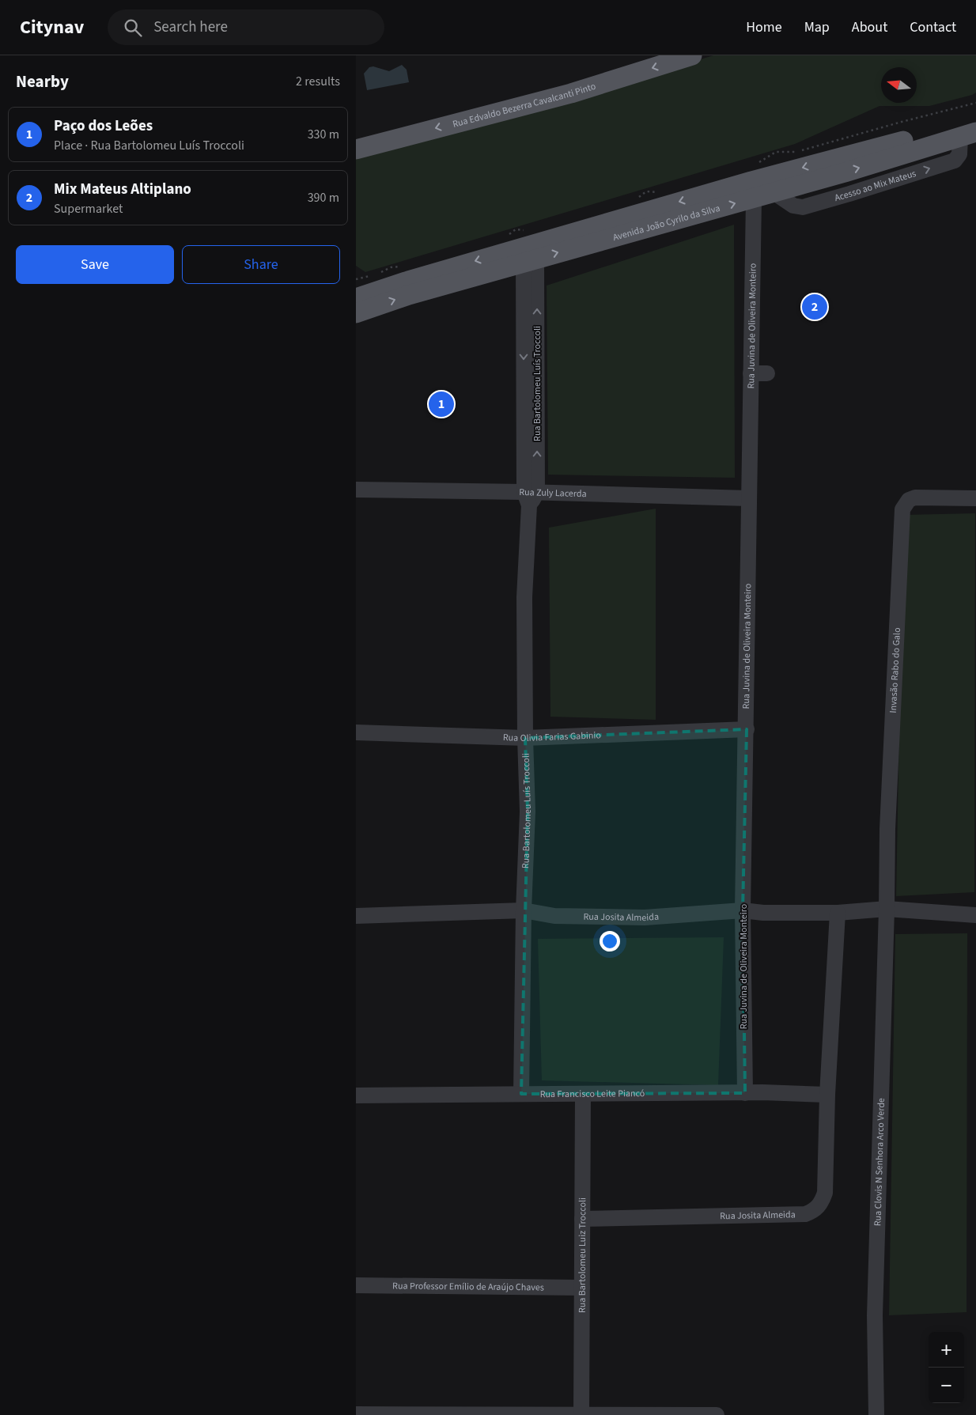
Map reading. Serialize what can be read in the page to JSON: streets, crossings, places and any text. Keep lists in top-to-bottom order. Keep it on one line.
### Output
{"streets":{"main road":["Rua Edvaldo Bezerra Cavalcanti Pinto","Avenida João Cyrilo da Silva"],"street":["Rua Juvina de Oliveira Monteiro","Rua Bartolomeu Luís Troccoli","Rua Zuly Lacerda","Invasão Rabo do Galo","Rua Olivia Farias Gabinio","Rua Josita Almeida","Rua Francisco Leite Piancó","Rua Clovis N Senhora Arco Verde","Rua Bartolomeu Luiz Troccoli","Rua Professor Emílio de Araújo Chaves"]},"crossings":[["Avenida João Cyrilo da Silva","Rua Juvina de Oliveira Monteiro"],["Avenida João Cyrilo da Silva","Rua Bartolomeu Luís Troccoli"],["Rua Juvina de Oliveira Monteiro","Rua Zuly Lacerda"],["Rua Juvina de Oliveira Monteiro","Rua Olivia Farias Gabinio"],["Rua Juvina de Oliveira Monteiro","Rua Josita Almeida"],["Rua Juvina de Oliveira Monteiro","Rua Francisco Leite Piancó"],["Rua Bartolomeu Luís Troccoli","Rua Zuly Lacerda"],["Rua Bartolomeu Luís Troccoli","Rua Olivia Farias Gabinio"],["Rua Bartolomeu Luís Troccoli","Rua Josita Almeida"],["Rua Bartolomeu Luís Troccoli","Rua Francisco Leite Piancó"],["Invasão Rabo do Galo","Rua Josita Almeida"],["Invasão Rabo do Galo","Rua Clovis N Senhora Arco Verde"],["Rua Josita Almeida","Rua Francisco Leite Piancó"],["Rua Josita Almeida","Rua Clovis N Senhora Arco Verde"],["Rua Josita Almeida","Rua Bartolomeu Luiz Troccoli"],["Rua Francisco Leite Piancó","Rua Bartolomeu Luiz Troccoli"],["Rua Bartolomeu Luiz Troccoli","Rua Professor Emílio de Araújo Chaves"]],"one_way":["Rua Edvaldo Bezerra Cavalcanti Pinto"],"north":"left","page":{"header":"Citynav","search":"Search here","nav":["Home","Map","About","Contact"],"heading":["Nearby","2 results"],"list":[{"mark":"1","name":"Paço dos Leões","note":"Place · Rua Bartolomeu Luís Troccoli","value":"330 m"},{"mark":"2","name":"Mix Mateus Altiplano","note":"Supermarket","value":"390 m"}],"buttons":["Save","Share"],"pins":["2","1"],"map_buttons":["+","−"]}}
